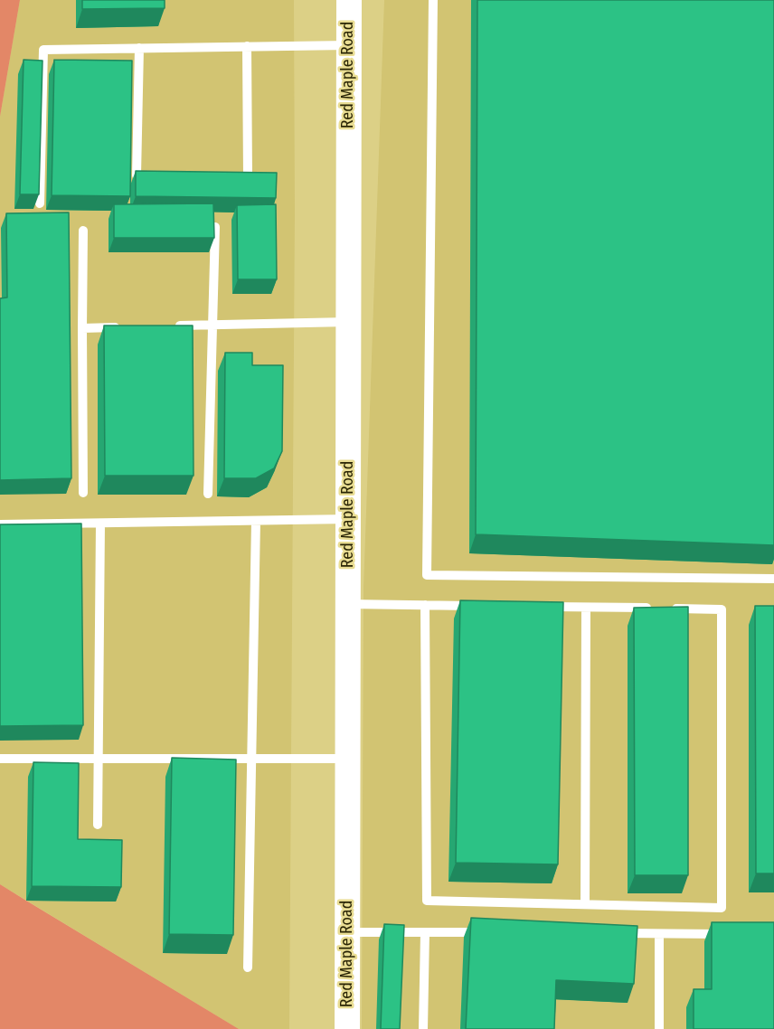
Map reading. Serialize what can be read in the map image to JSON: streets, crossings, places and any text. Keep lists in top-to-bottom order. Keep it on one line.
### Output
{"streets":{"street":["Red Maple Road"]}}
